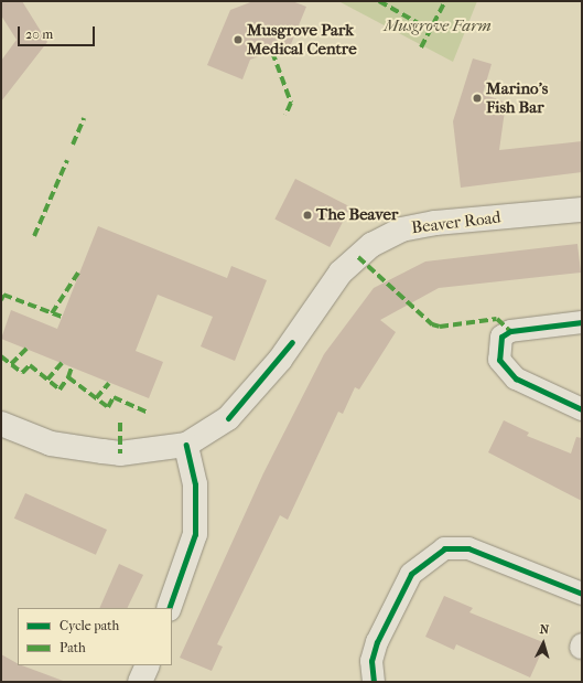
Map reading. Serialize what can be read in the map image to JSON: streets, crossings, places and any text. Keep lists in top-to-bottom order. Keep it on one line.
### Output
{"streets":{"main road":["Beaver Road"]},"parks":["Musgrove Farm"],"places":["Musgrove Park Medical Centre","Marino's Fish Bar","The Beaver"],"legend":["Cycle path","Path"],"scale_bar":"20 m","north":"top"}
